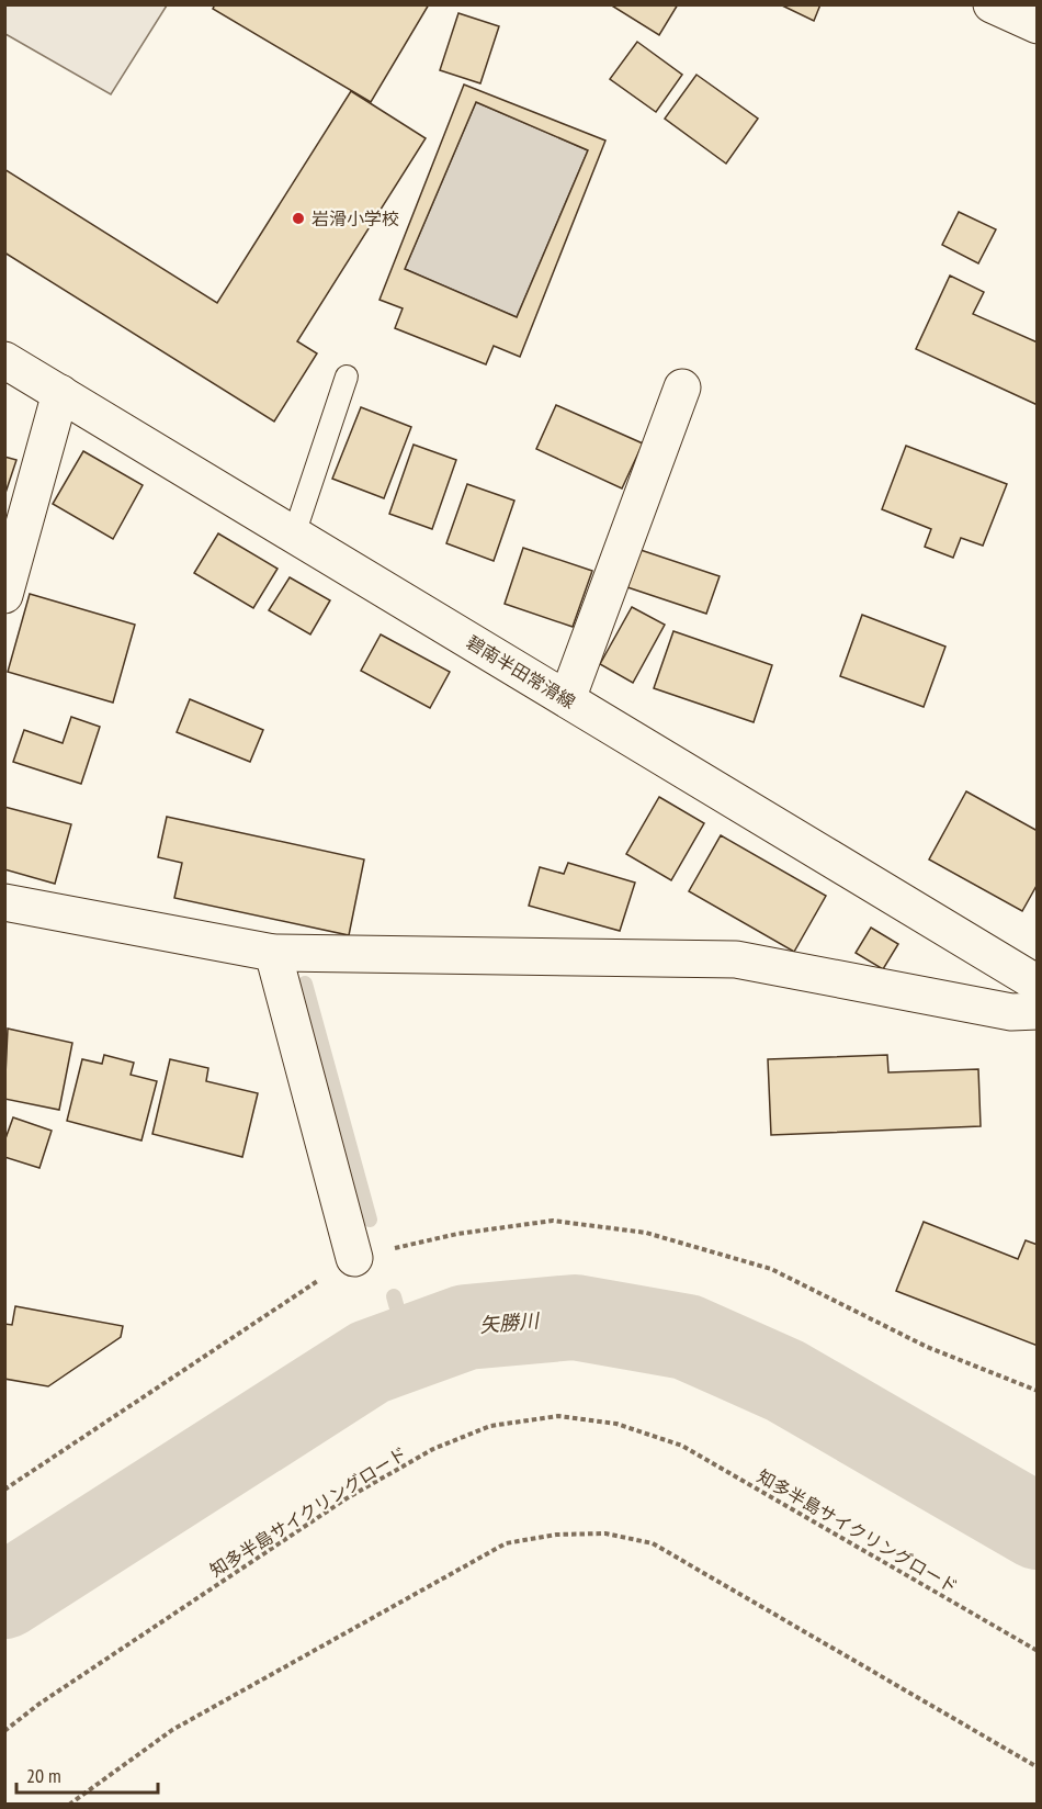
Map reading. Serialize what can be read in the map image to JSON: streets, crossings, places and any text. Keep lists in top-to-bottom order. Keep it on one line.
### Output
{"streets":{"street":["碧南半田常滑線"],"path":["知多半島サイクリングロード"]},"water":["矢勝川"],"places":["岩滑小学校"],"scale_bar":"20 m"}
